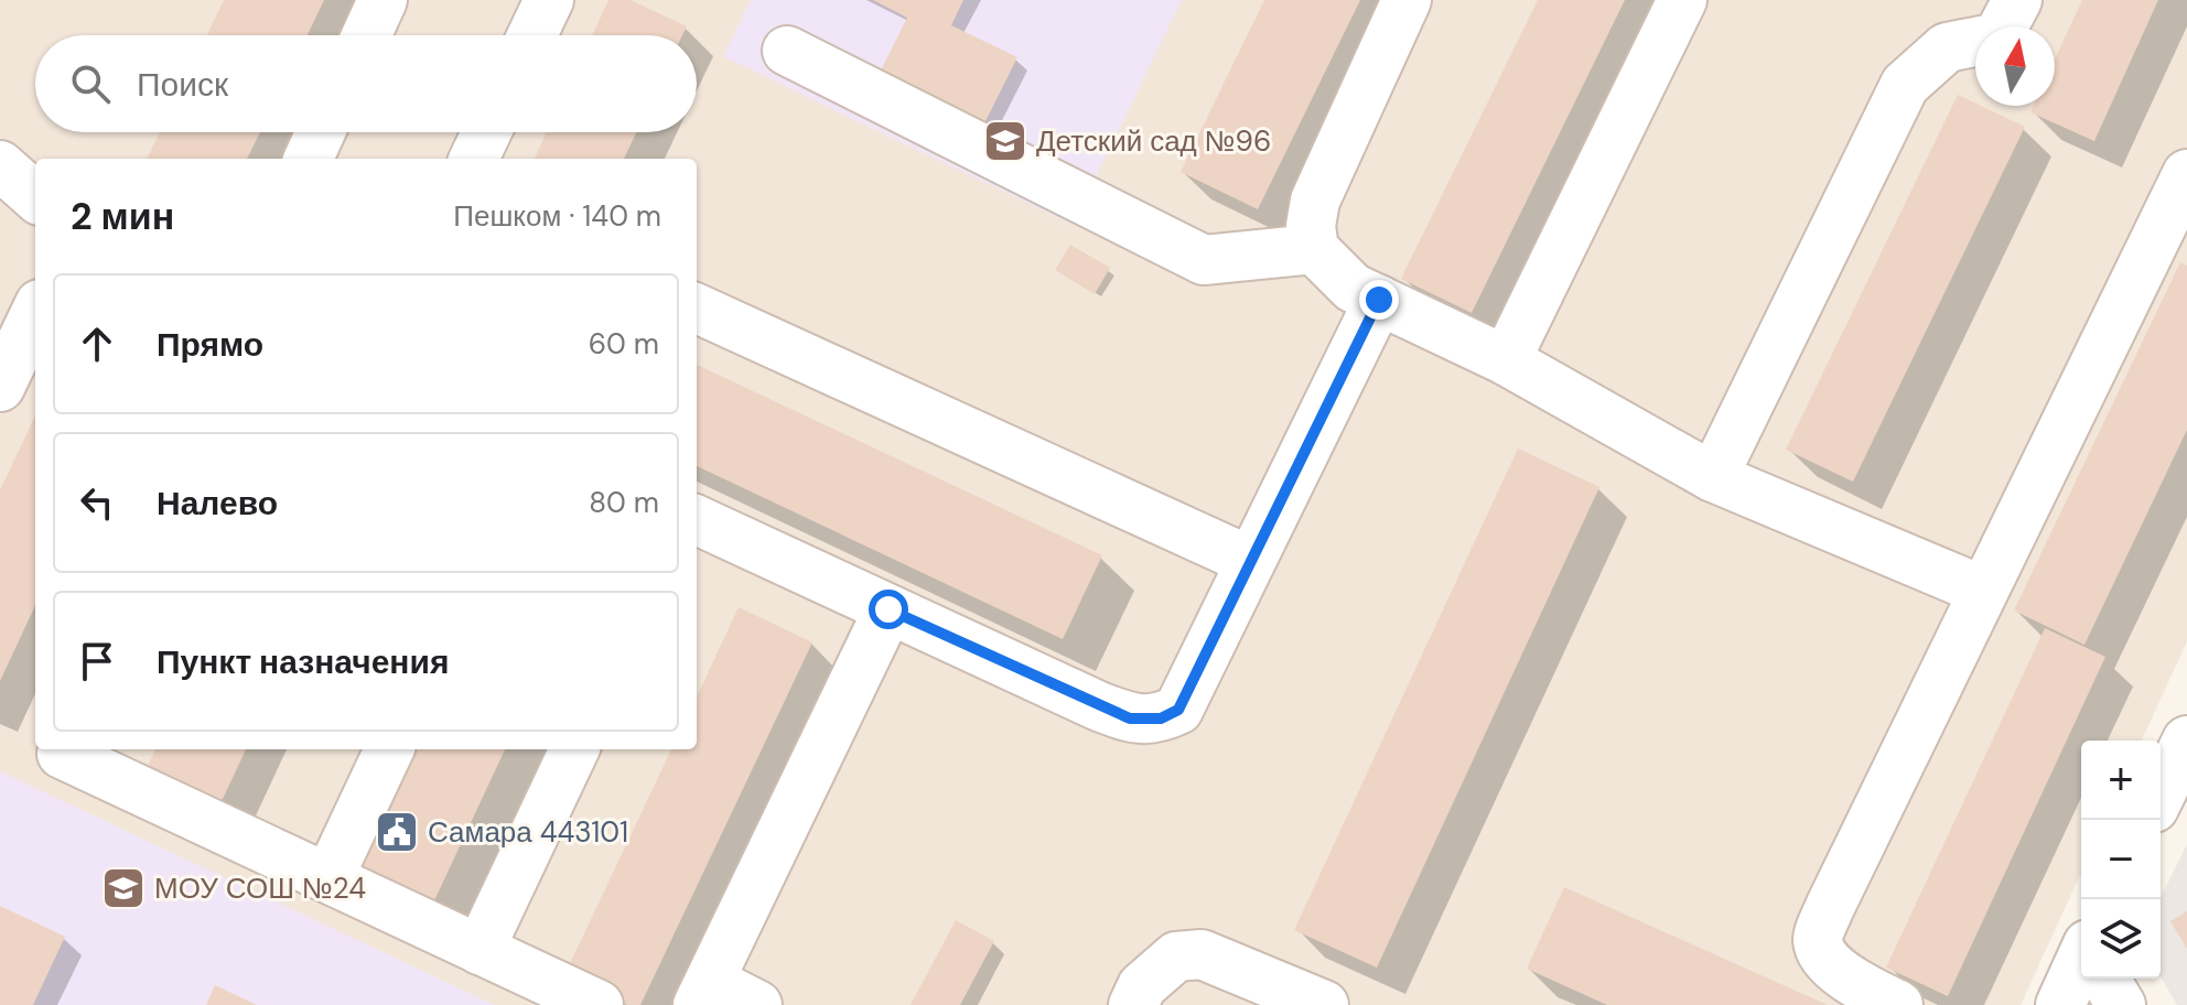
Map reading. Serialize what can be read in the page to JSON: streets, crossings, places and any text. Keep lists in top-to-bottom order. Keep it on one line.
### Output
{"places":{"school or university":["Детский сад №96","МОУ СОШ №24"],"public building":["Самара 443101"]},"north":"top","page":{"search":"Поиск","heading":["2 мин","Пешком · 140 m"],"list":[["Прямо","60 m"],["Налево","80 m"],"Пункт назначения"],"map_buttons":["+","−"]}}
